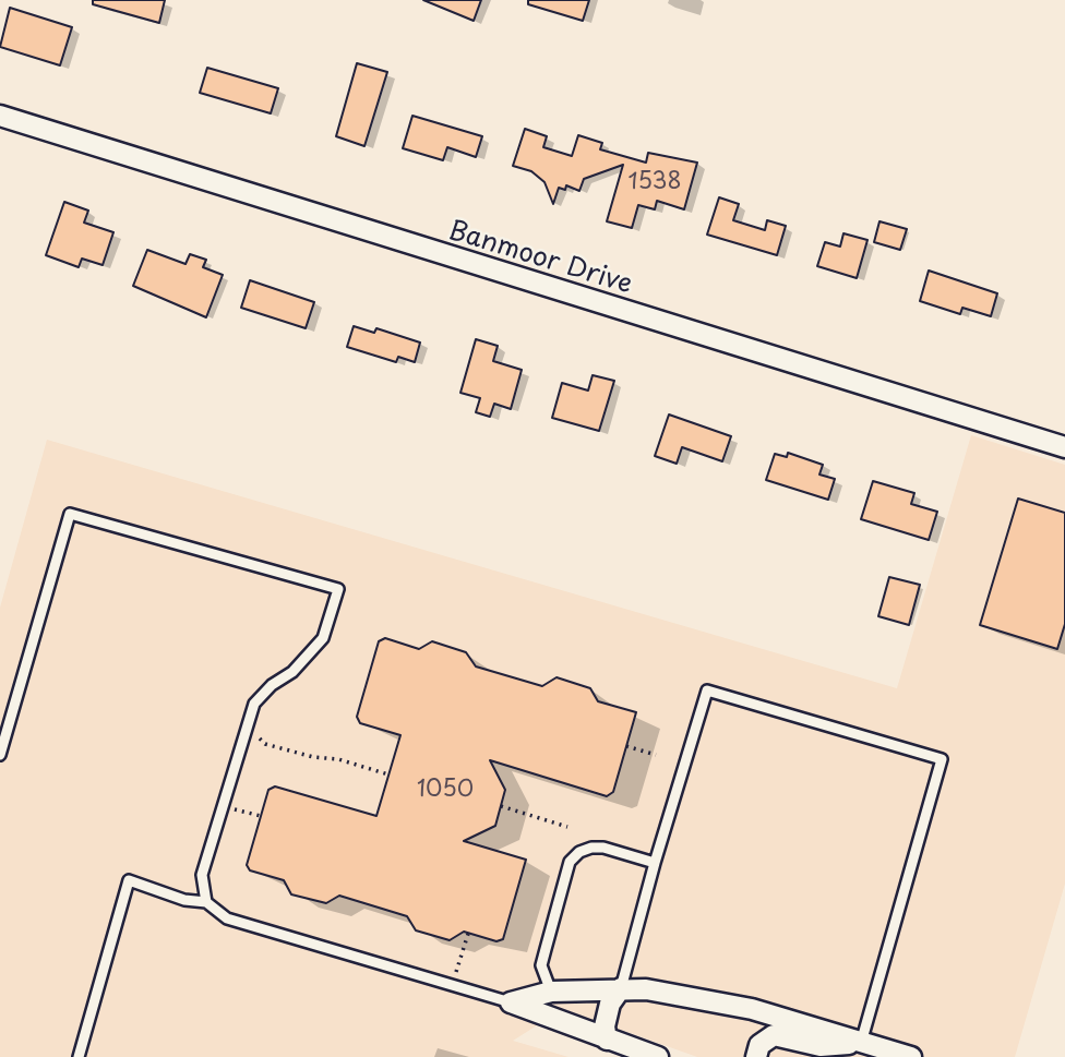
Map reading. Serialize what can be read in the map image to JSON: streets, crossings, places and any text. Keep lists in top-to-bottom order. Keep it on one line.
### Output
{"streets":{"street":["Banmoor Drive"]},"house_numbers":["1538","1050"]}
